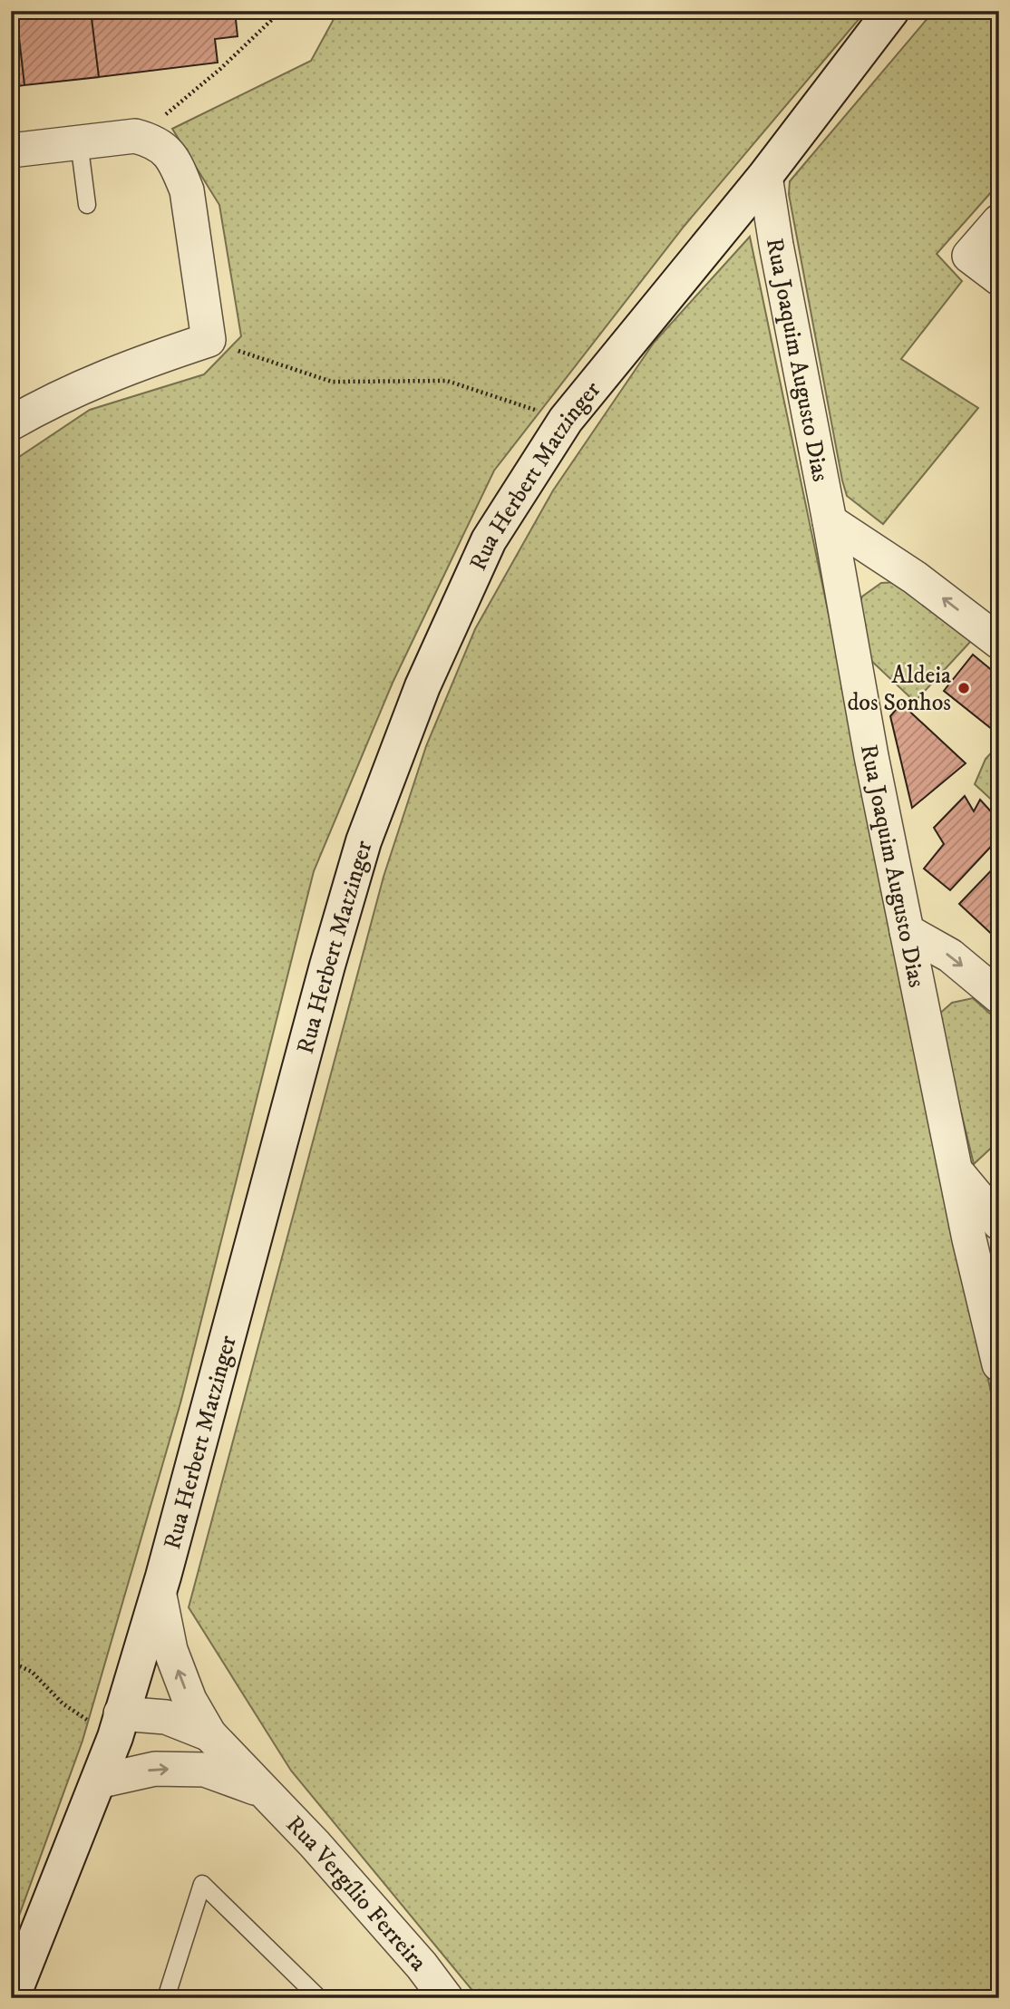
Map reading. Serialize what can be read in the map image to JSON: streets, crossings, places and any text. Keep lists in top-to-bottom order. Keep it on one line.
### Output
{"streets":{"street":["Rua Joaquim Augusto Dias","Rua Herbert Matzinger","Rua Vergílio Ferreira"]},"crossings":[["Rua Joaquim Augusto Dias","Rua Herbert Matzinger"],["Rua Herbert Matzinger","Rua Vergílio Ferreira"]],"places":["Aldeia dos Sonhos"]}
